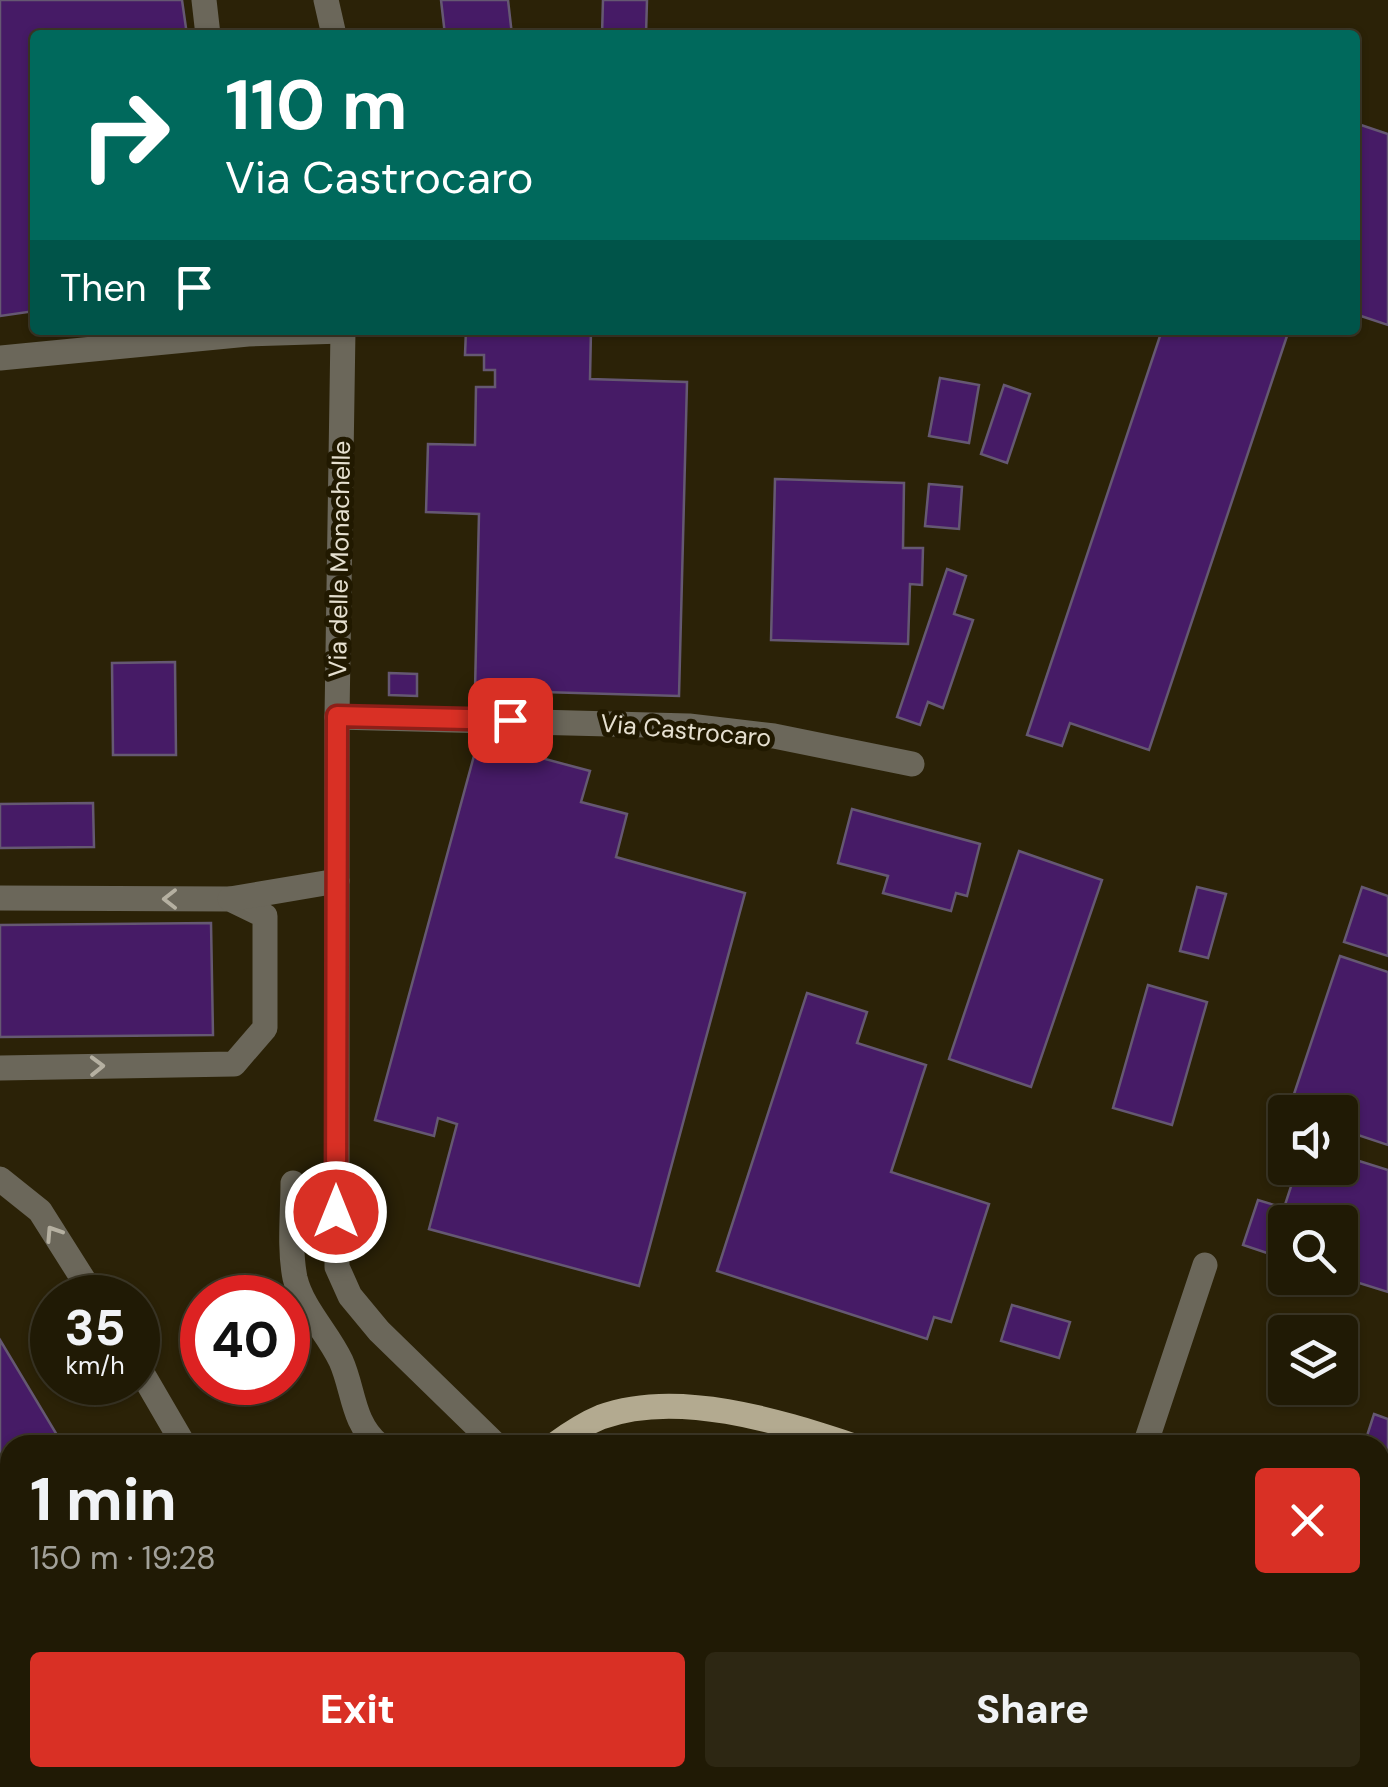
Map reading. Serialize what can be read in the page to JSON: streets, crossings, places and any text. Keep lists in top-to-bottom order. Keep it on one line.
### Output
{"streets":{"street":["Via delle Monachelle","Via Castrocaro"]},"crossings":[["Via delle Monachelle","Via Castrocaro"]],"page":{"turn":["110 m","Via Castrocaro"],"then":"Then","speed":"35 km/h","limit":"40","heading":["1 min","150 m · 19:28"],"buttons":["Exit","Share"]}}
